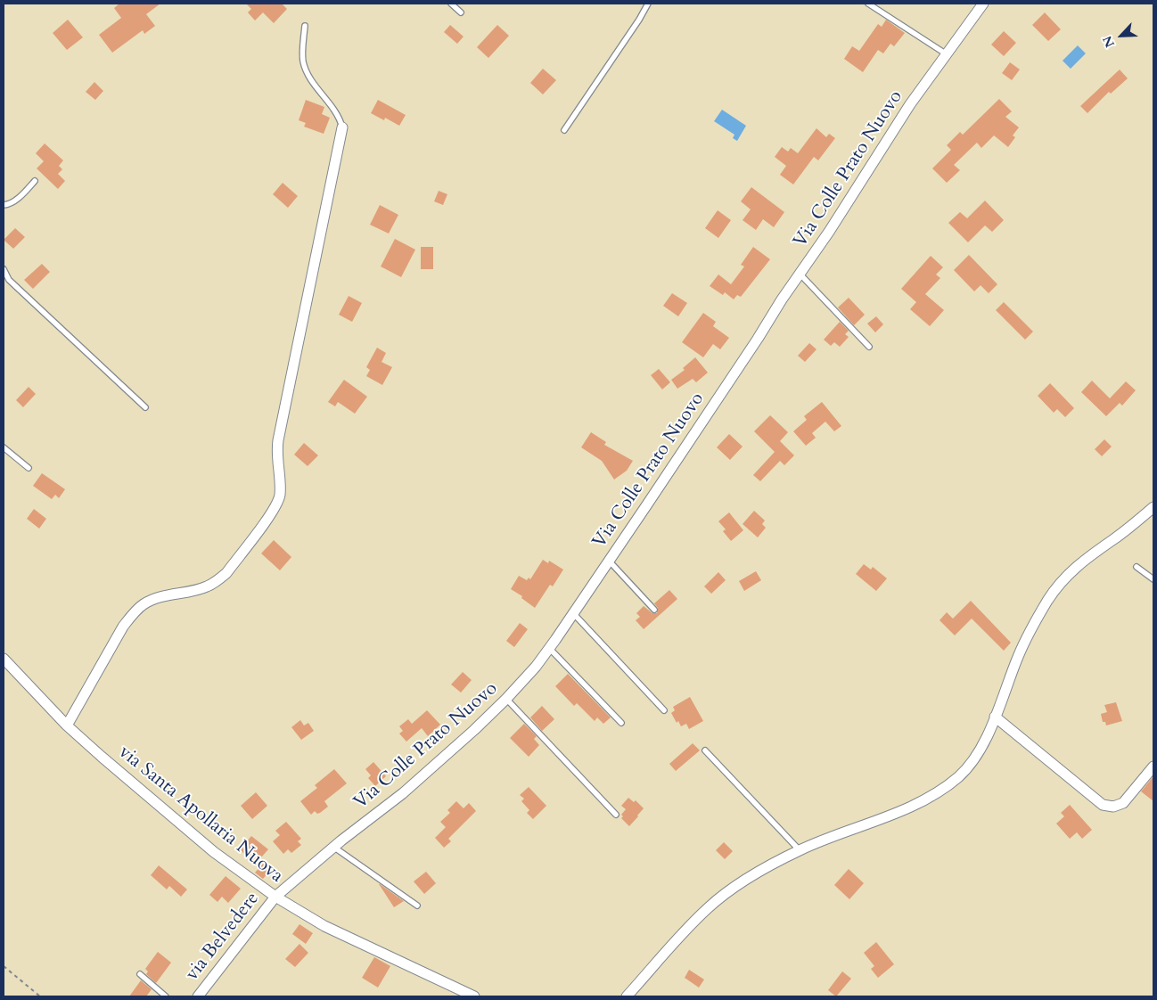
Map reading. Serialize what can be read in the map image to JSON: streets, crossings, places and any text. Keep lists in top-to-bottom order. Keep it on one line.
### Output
{"streets":{"street":["Via Colle Prato Nuovo","via Santa Apollaria Nuova","via Belvedere"]},"crossings":[["Via Colle Prato Nuovo","via Santa Apollaria Nuova"],["Via Colle Prato Nuovo","via Belvedere"],["via Santa Apollaria Nuova","via Belvedere"]],"north":"bottom left"}
